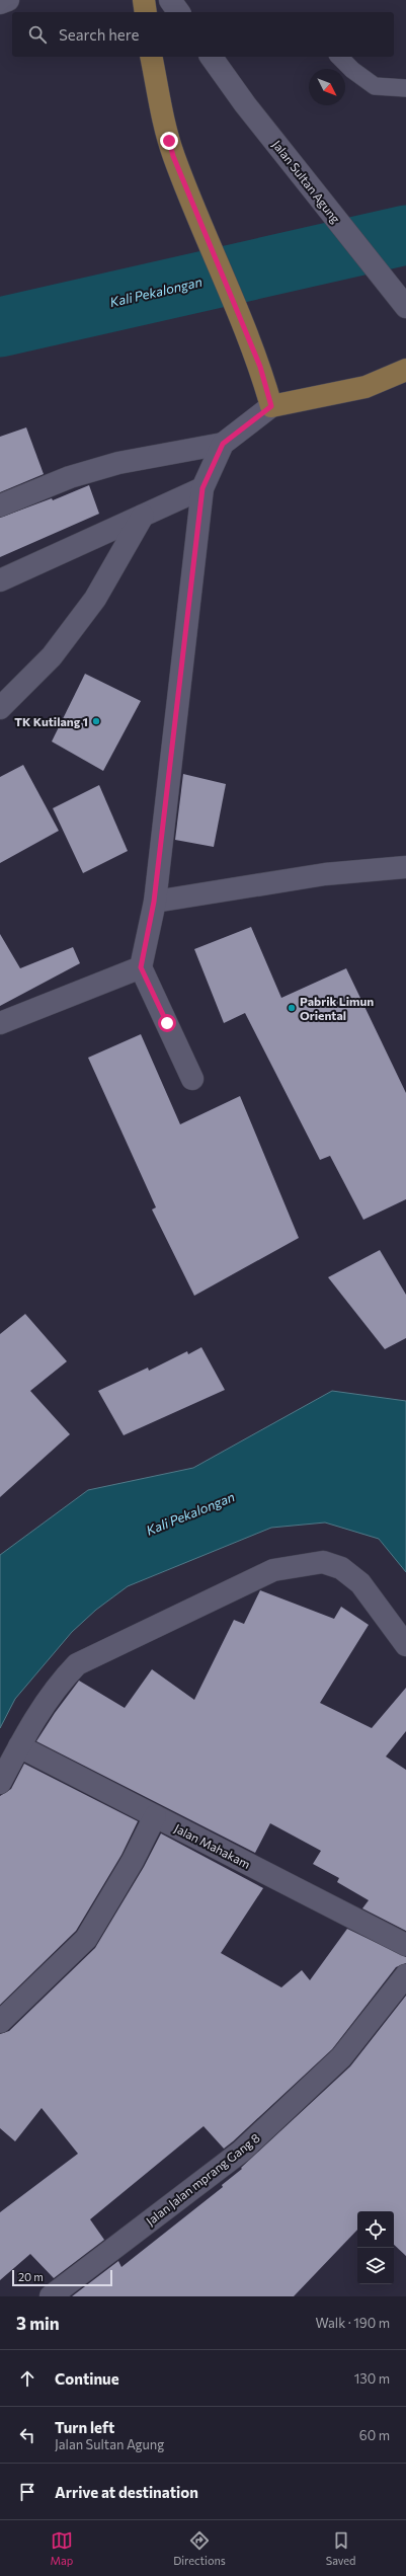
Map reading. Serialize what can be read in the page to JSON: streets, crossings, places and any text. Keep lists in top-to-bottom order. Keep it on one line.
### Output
{"streets":{"street":["Jalan Sultan Agung","Jalan Mahakam","Jalan Jalan mprang Gang 8"]},"water":["Kali Pekalongan"],"places":["TK Kutilang 1","Pabrik Limun Oriental"],"scale_bar":"20 m","north":"bottom right","page":{"search":"Search here","scale":"20 m","heading":["3 min","Walk · 190 m"],"list":[["Continue","130 m"],["Turn left","Jalan Sultan Agung","60 m"],"Arrive at destination"],"nav":["Map","Directions","Saved"]}}
